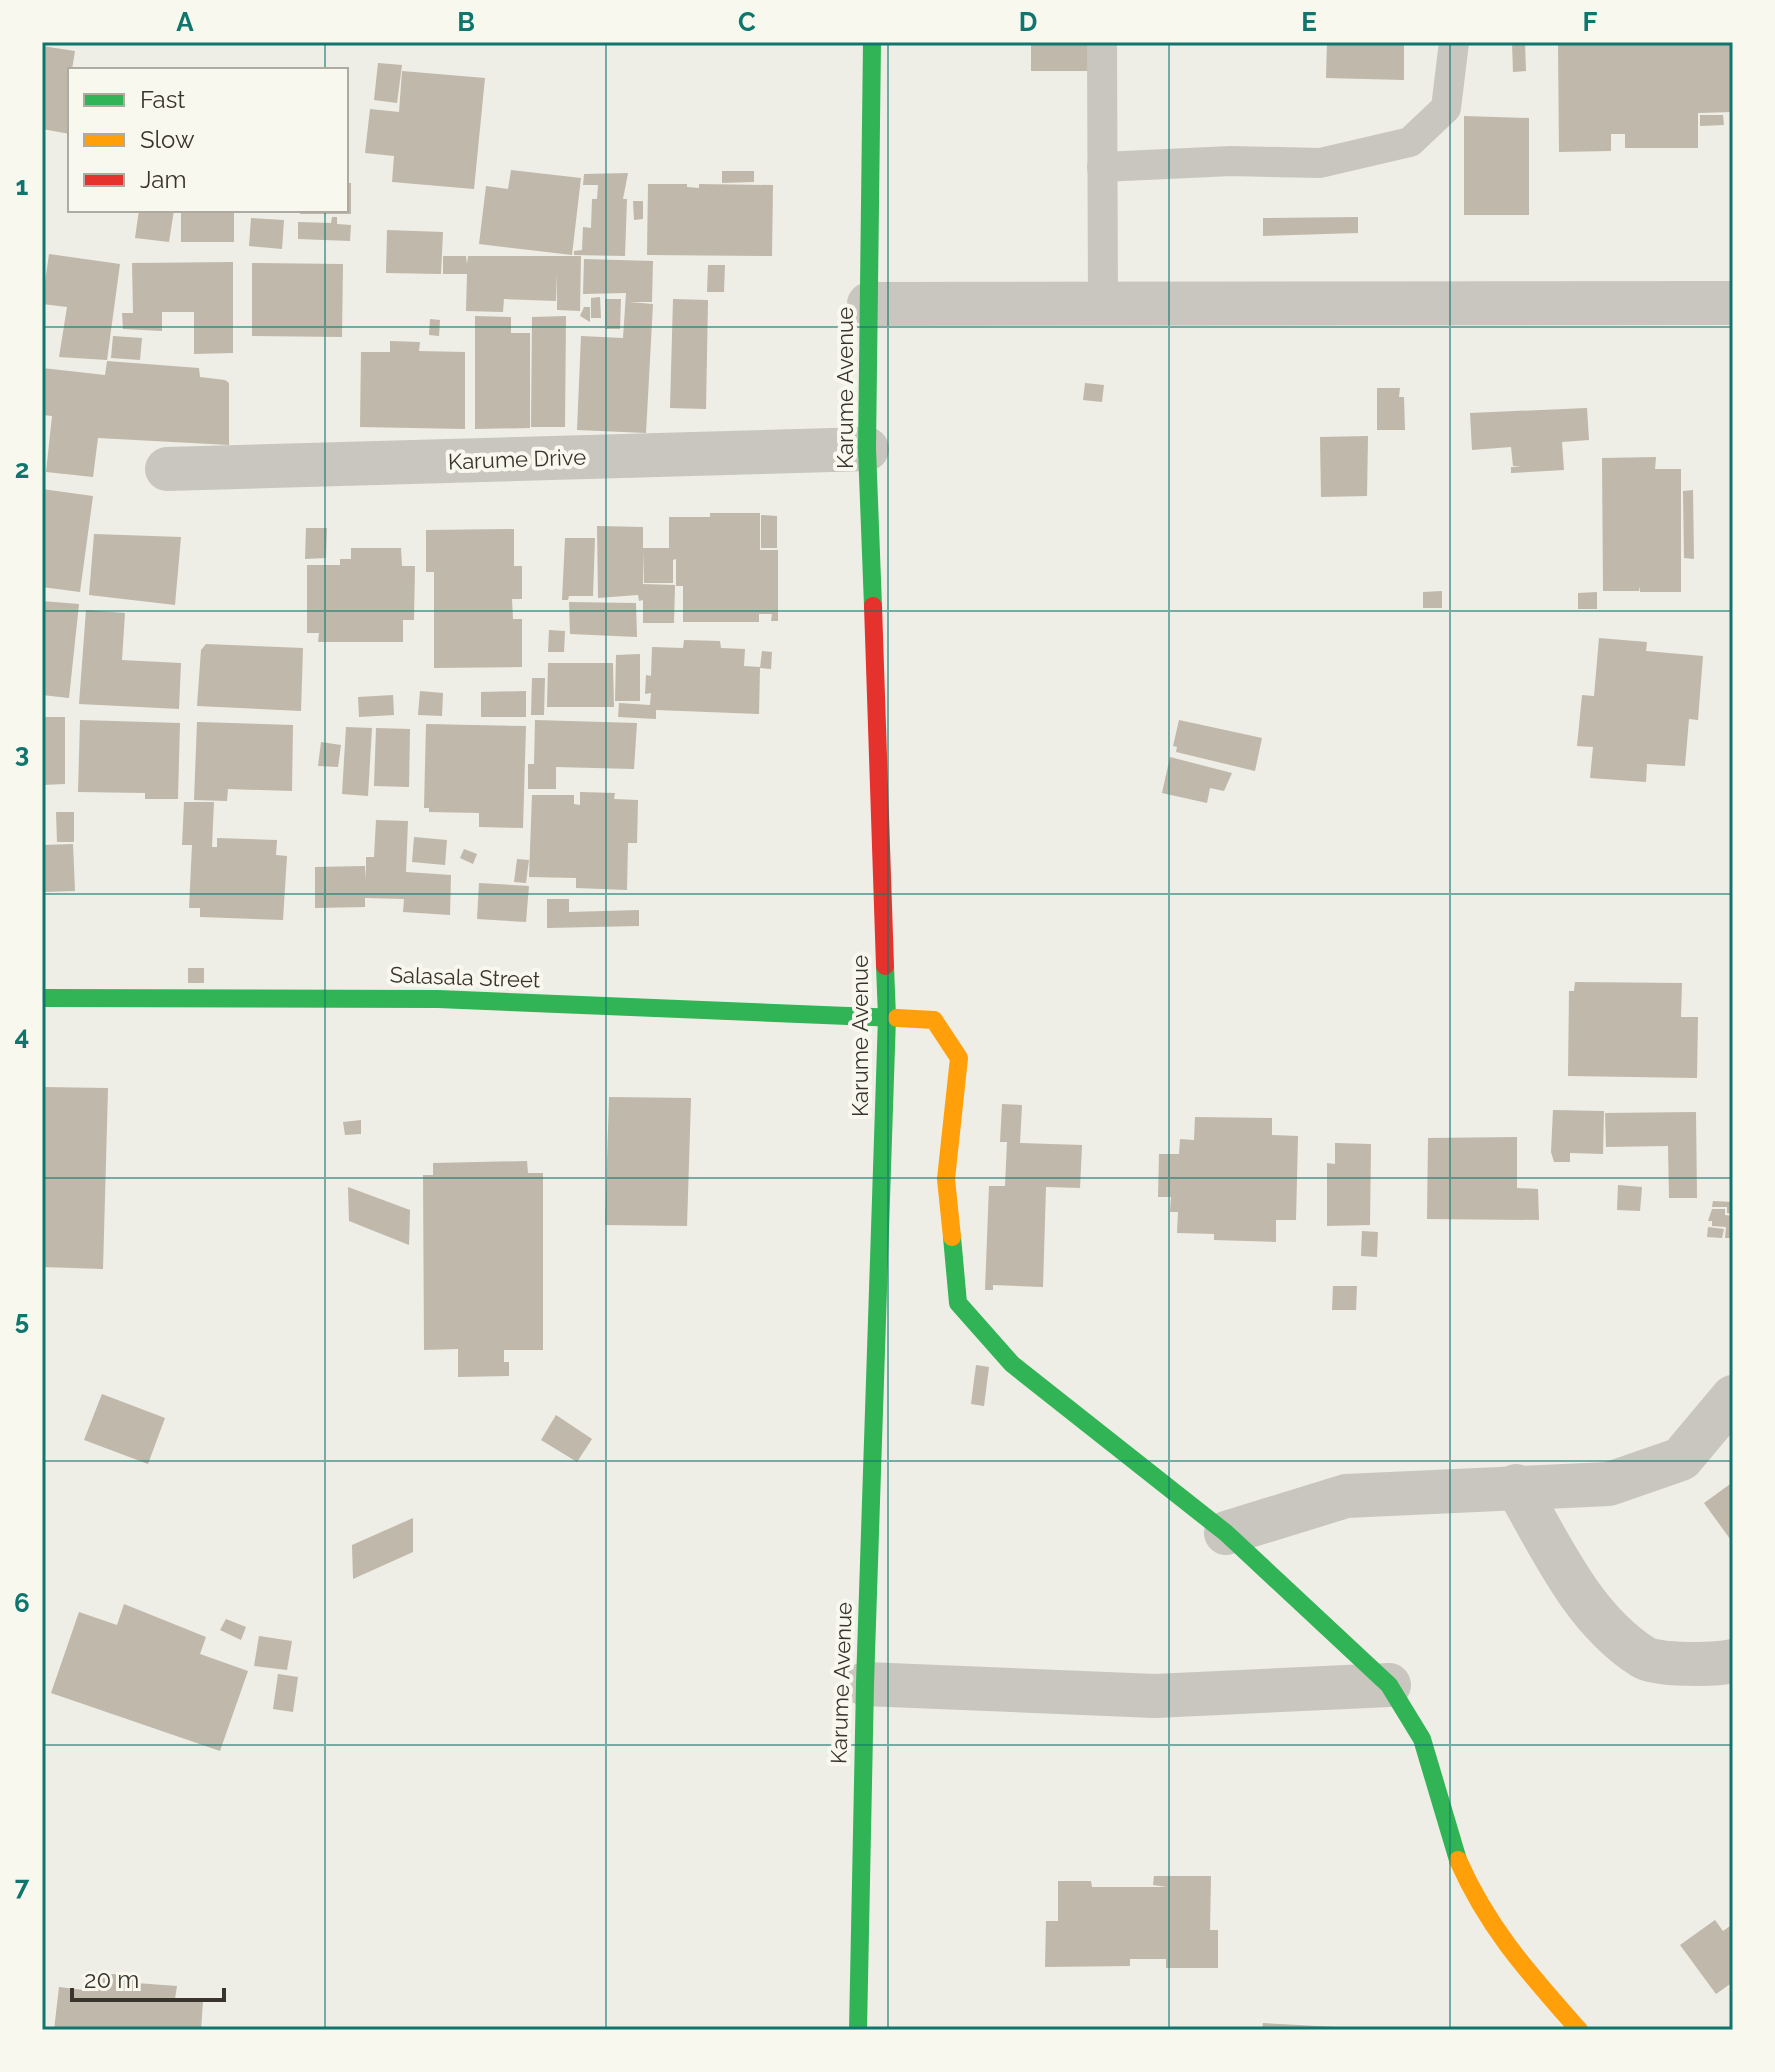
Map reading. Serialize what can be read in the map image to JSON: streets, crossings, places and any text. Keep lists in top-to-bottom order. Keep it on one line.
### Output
{"streets":{"street":["Karume Avenue","Karume Drive","Salasala Street"]},"crossings":[["Karume Avenue","Karume Drive"],["Karume Avenue","Salasala Street"]],"legend":["Fast","Slow","Jam"],"scale_bar":"20 m","grid":{"columns":["A","B","C","D","E","F"],"rows":["1","2","3","4","5","6","7"]}}
